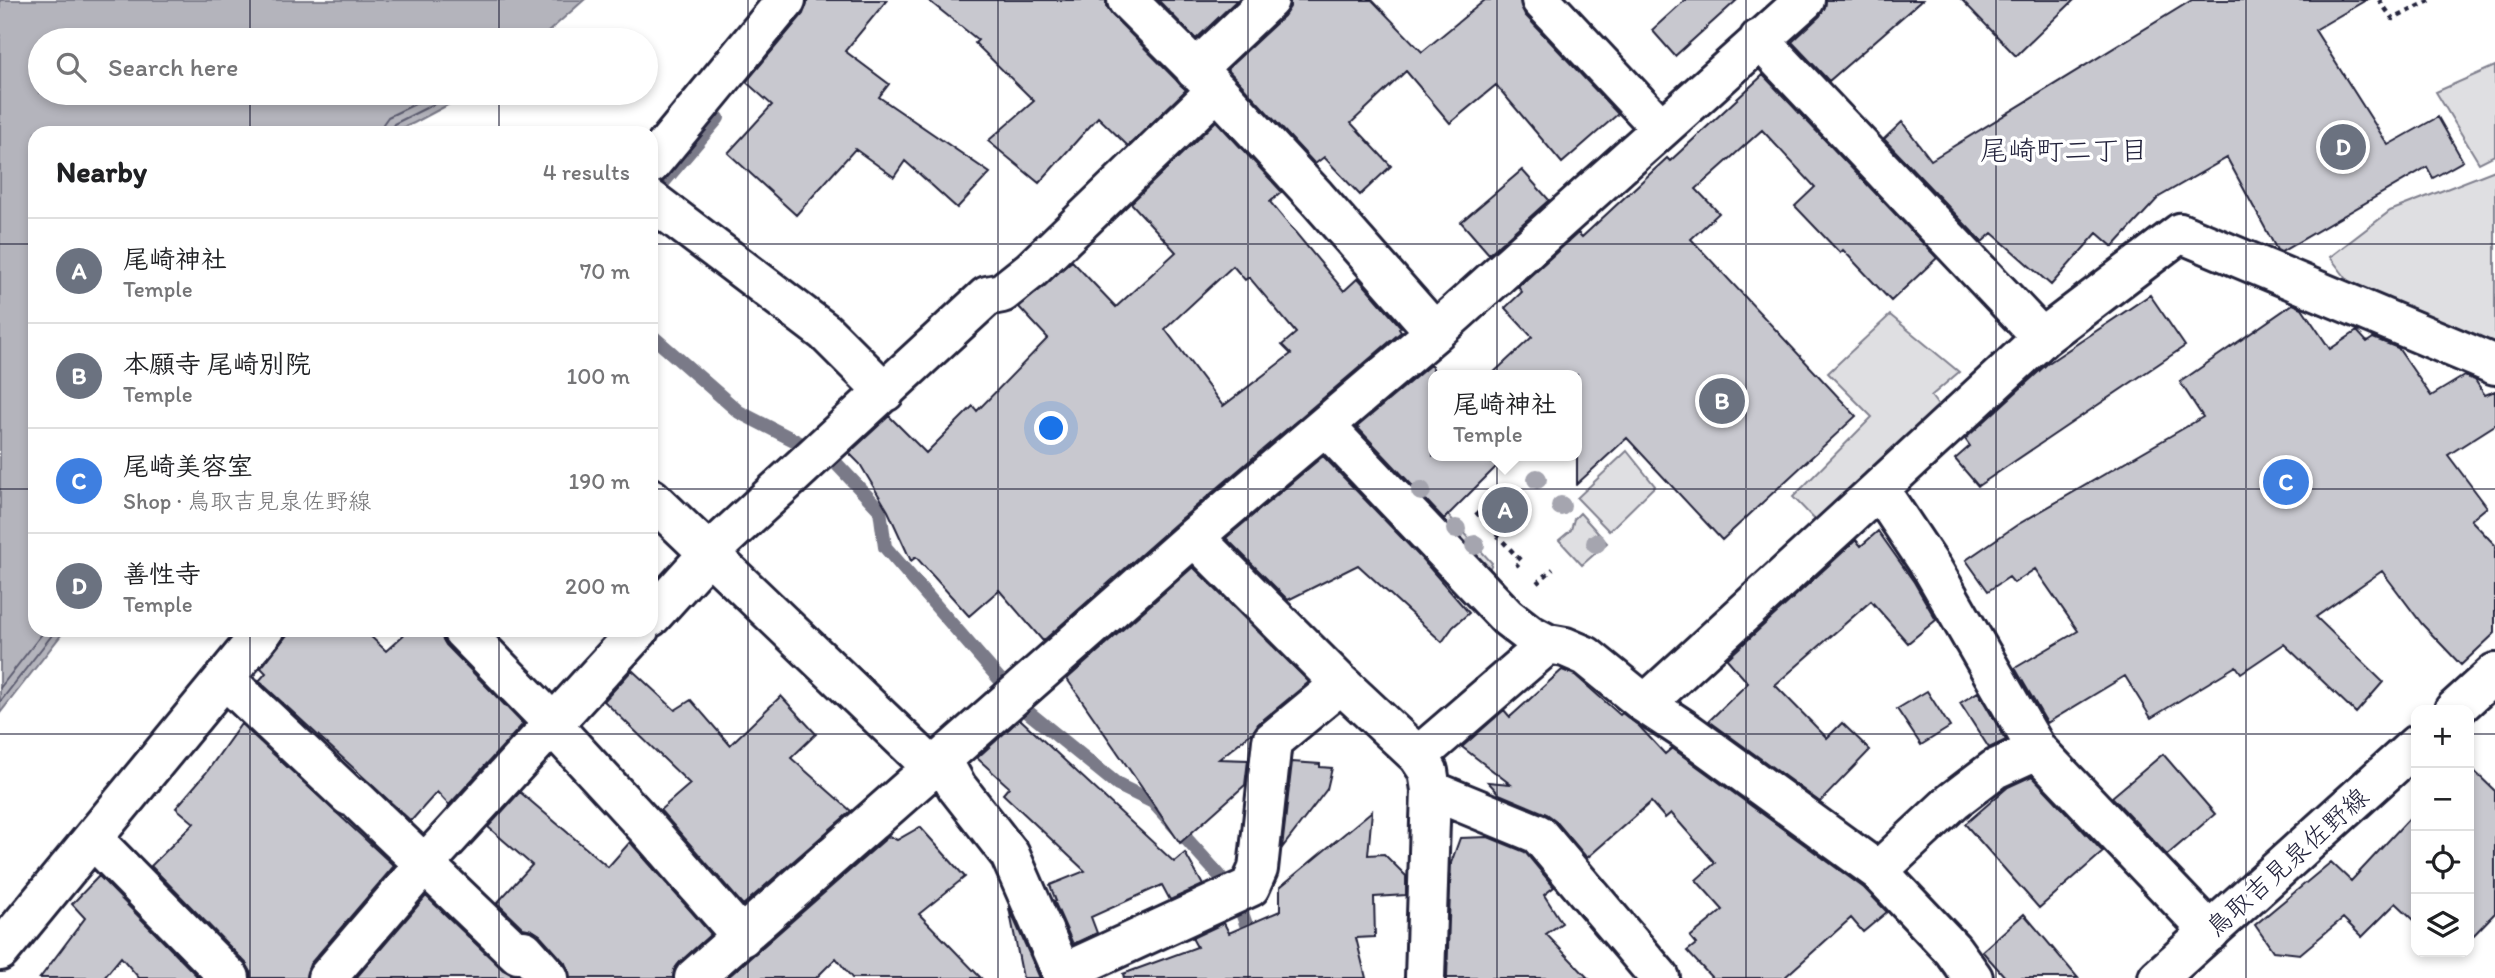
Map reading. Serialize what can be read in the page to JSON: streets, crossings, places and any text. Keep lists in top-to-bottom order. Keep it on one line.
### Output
{"streets":{"street":["鳥取吉見泉佐野線"]},"districts":["尾崎町二丁目"],"page":{"search":"Search here","pins":["D","B","C","A"],"heading":["Nearby","4 results"],"list":[{"mark":"A","name":"尾崎神社","note":"Temple","value":"70 m"},{"mark":"B","name":"本願寺 尾崎別院","note":"Temple","value":"100 m"},{"mark":"C","name":"尾崎美容室","note":"Shop · 鳥取吉見泉佐野線","value":"190 m"},{"mark":"D","name":"善性寺","note":"Temple","value":"200 m"}],"popup":["尾崎神社","Temple"],"map_buttons":["+","−"]}}
